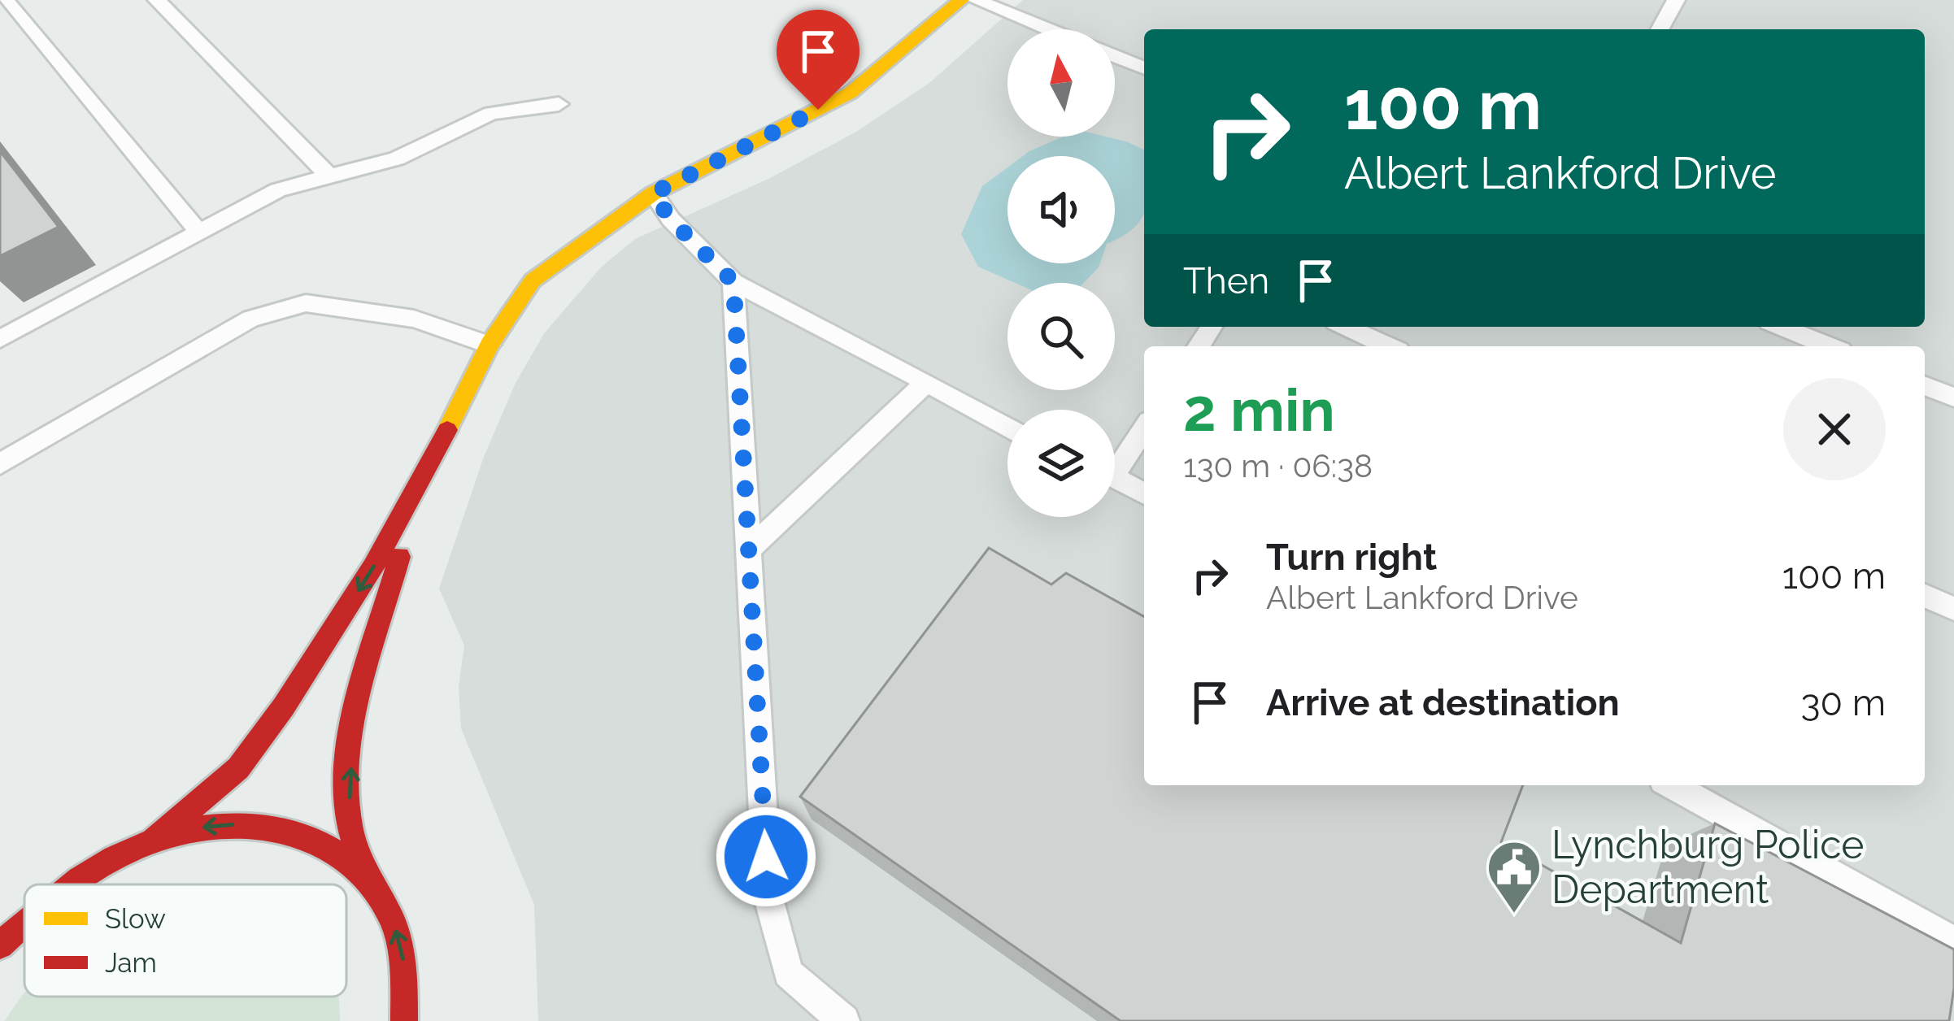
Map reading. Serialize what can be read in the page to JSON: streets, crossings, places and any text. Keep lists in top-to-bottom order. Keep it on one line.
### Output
{"places":{"public building":["Lynchburg Police Department"]},"legend":["Slow","Jam"],"north":"top","page":{"turn":["100 m","Albert Lankford Drive"],"then":"Then","heading":["2 min","130 m · 06:38"],"list":[{"name":"Turn right","note":"Albert Lankford Drive","value":"100 m"},{"name":"Arrive at destination","value":"30 m"}]}}
